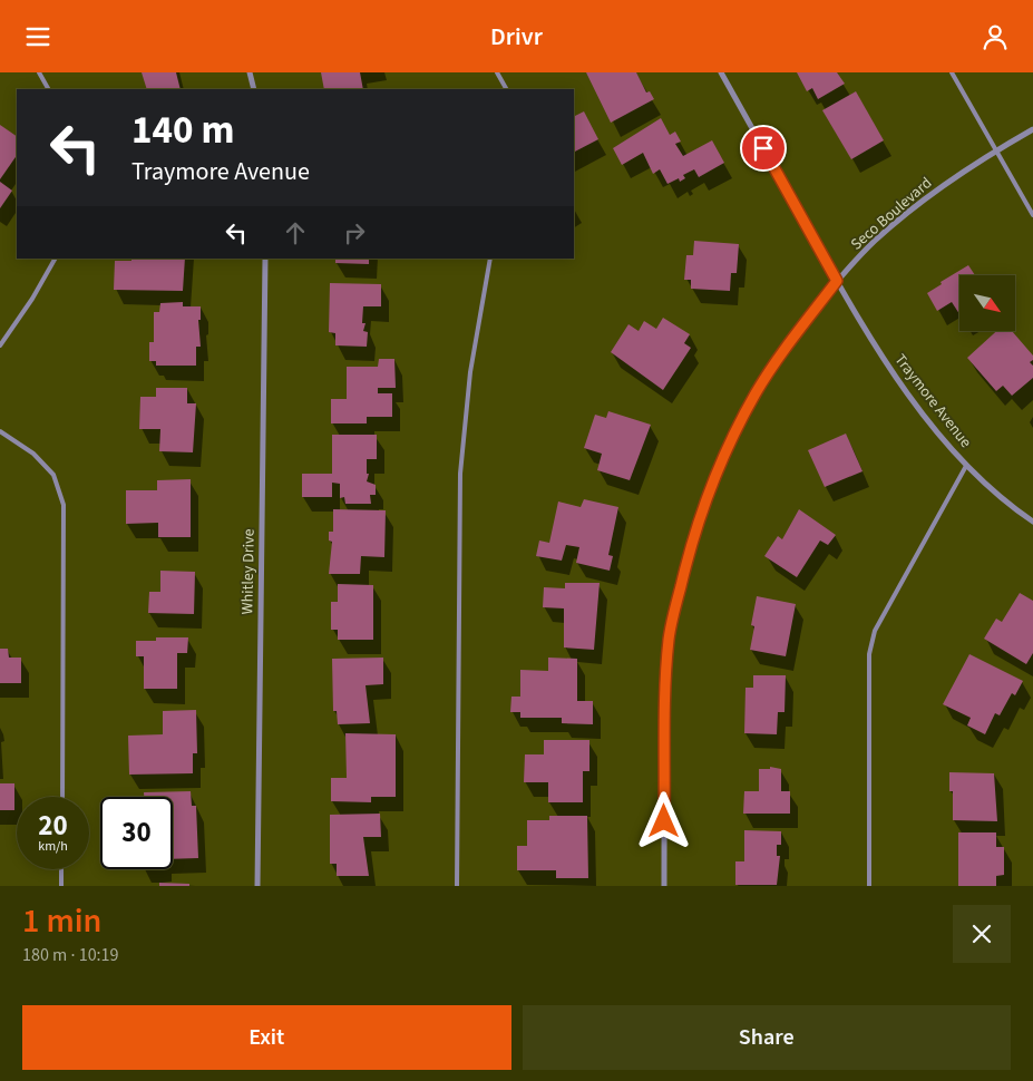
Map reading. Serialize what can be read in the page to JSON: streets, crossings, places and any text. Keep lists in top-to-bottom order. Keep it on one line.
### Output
{"streets":{"street":["Seco Boulevard","Traymore Avenue","Whitley Drive"]},"crossings":[["Seco Boulevard","Traymore Avenue"]],"north":"bottom right","page":{"header":"Drivr","turn":["140 m","Traymore Avenue"],"speed":"20 km/h","limit":"30","heading":["1 min","180 m · 10:19"],"buttons":["Exit","Share"]}}
